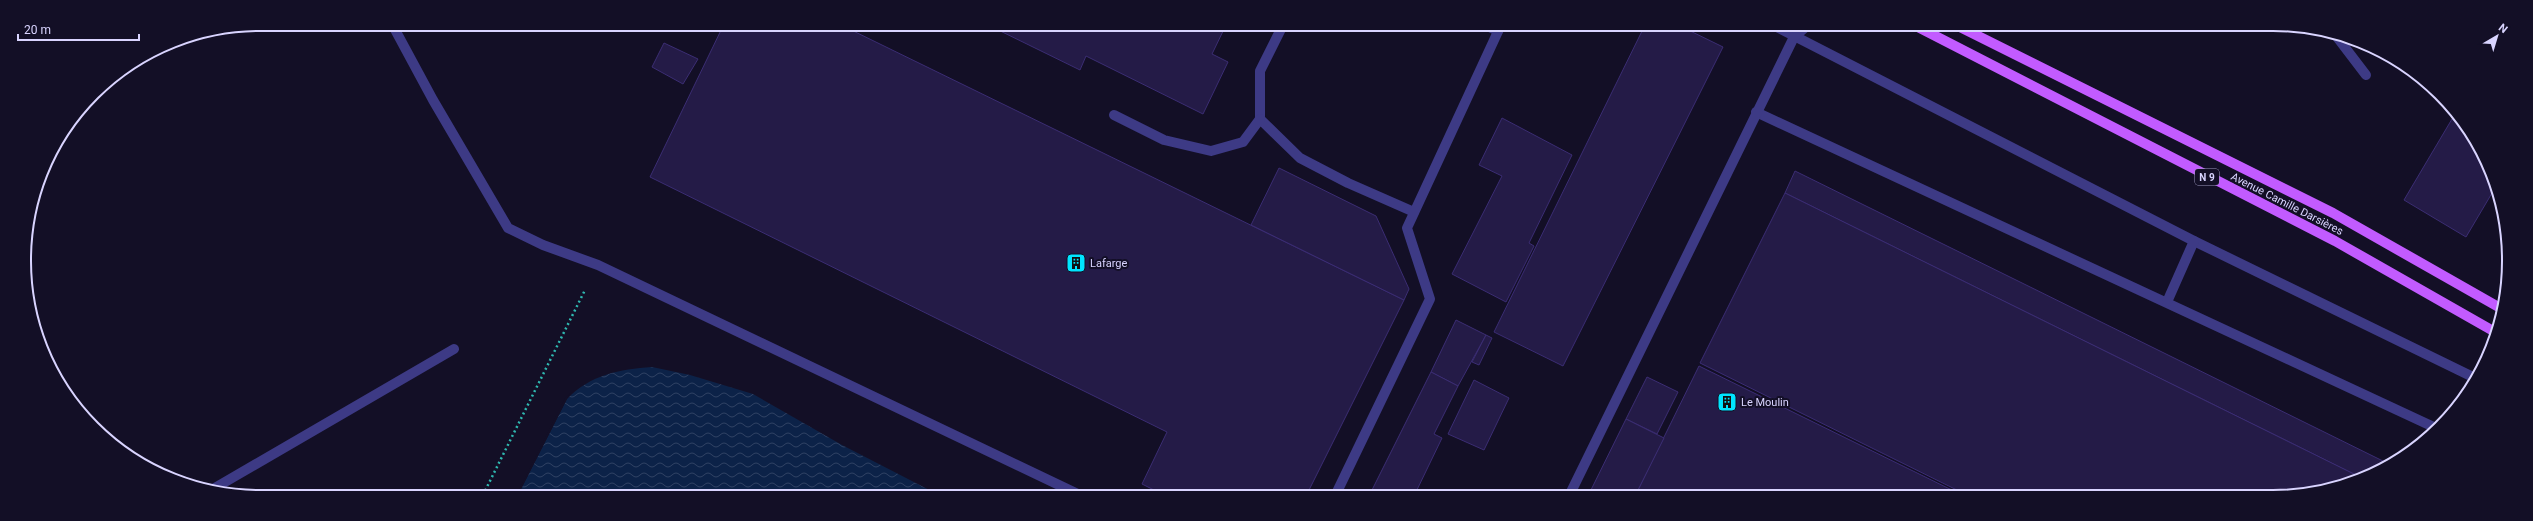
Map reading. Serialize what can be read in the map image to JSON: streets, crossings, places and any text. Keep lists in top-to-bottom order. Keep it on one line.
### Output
{"streets":{"main road":["N 9","Avenue Camille Darsières"]},"places":{"building":["Lafarge","Le Moulin"]},"scale_bar":"20 m","north":"top right"}
